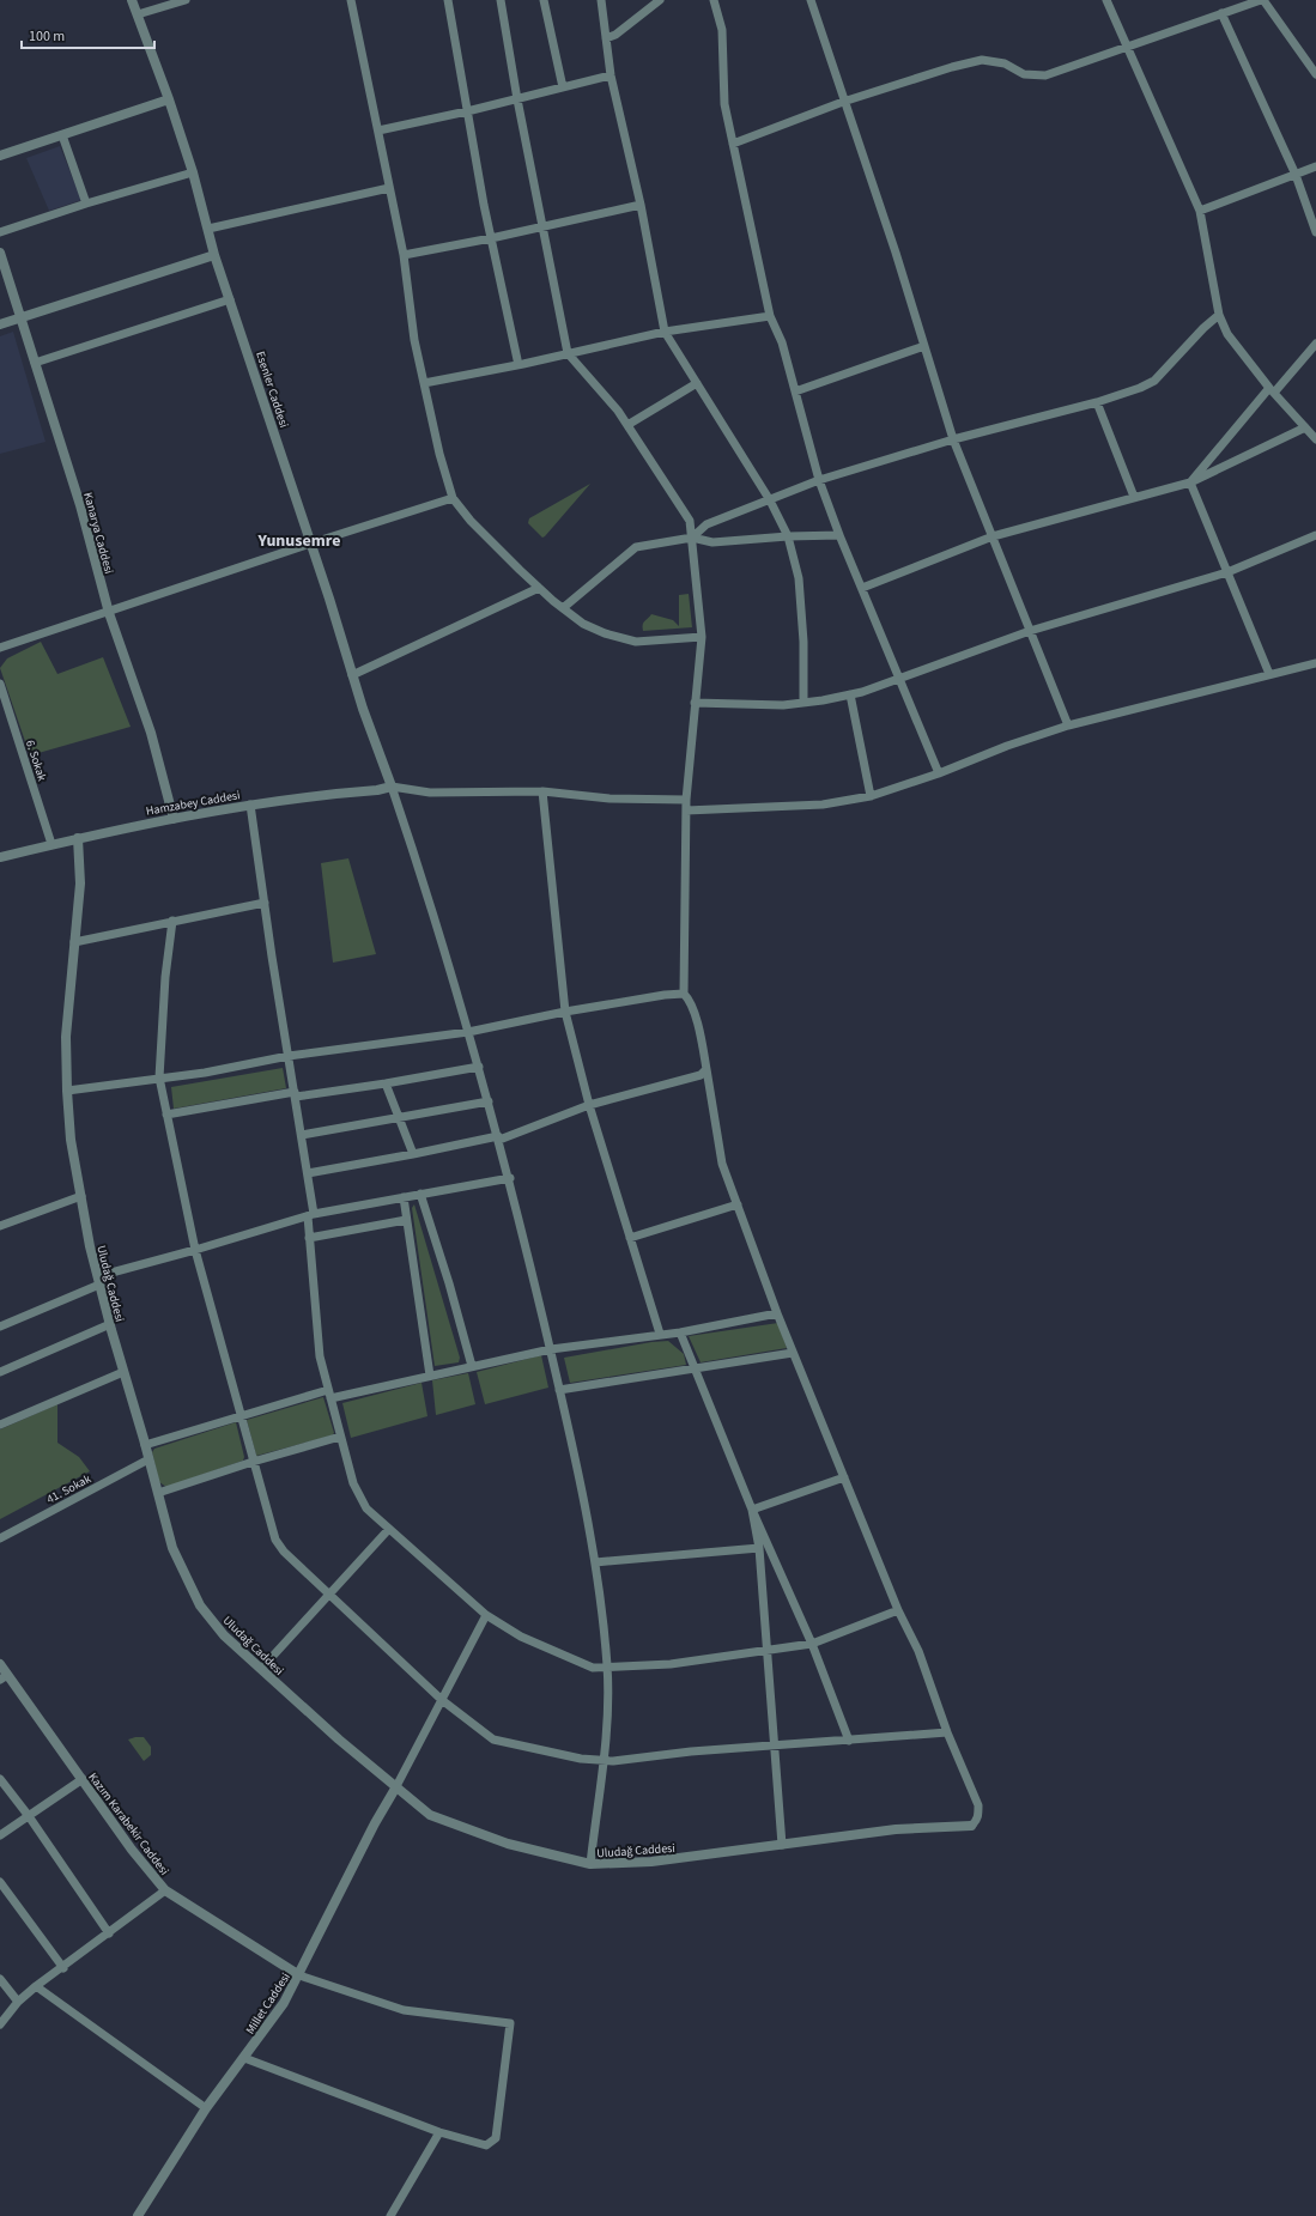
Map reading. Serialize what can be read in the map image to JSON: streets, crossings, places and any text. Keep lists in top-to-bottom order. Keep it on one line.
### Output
{"streets":{"street":["Esenler Caddesi","Kanarya Caddesi","6. Sokak","Hamzabey Caddesi","Uludağ Caddesi","41. Sokak","Kazım Karabekir Caddesi","Millet Caddesi"]},"crossings":[["Esenler Caddesi","Hamzabey Caddesi"],["Kanarya Caddesi","Hamzabey Caddesi"],["6. Sokak","Hamzabey Caddesi"],["Hamzabey Caddesi","Uludağ Caddesi"],["Uludağ Caddesi","41. Sokak"],["Uludağ Caddesi","Millet Caddesi"],["Kazım Karabekir Caddesi","Millet Caddesi"]],"districts":["Yunusemre"],"scale_bar":"100 m"}
